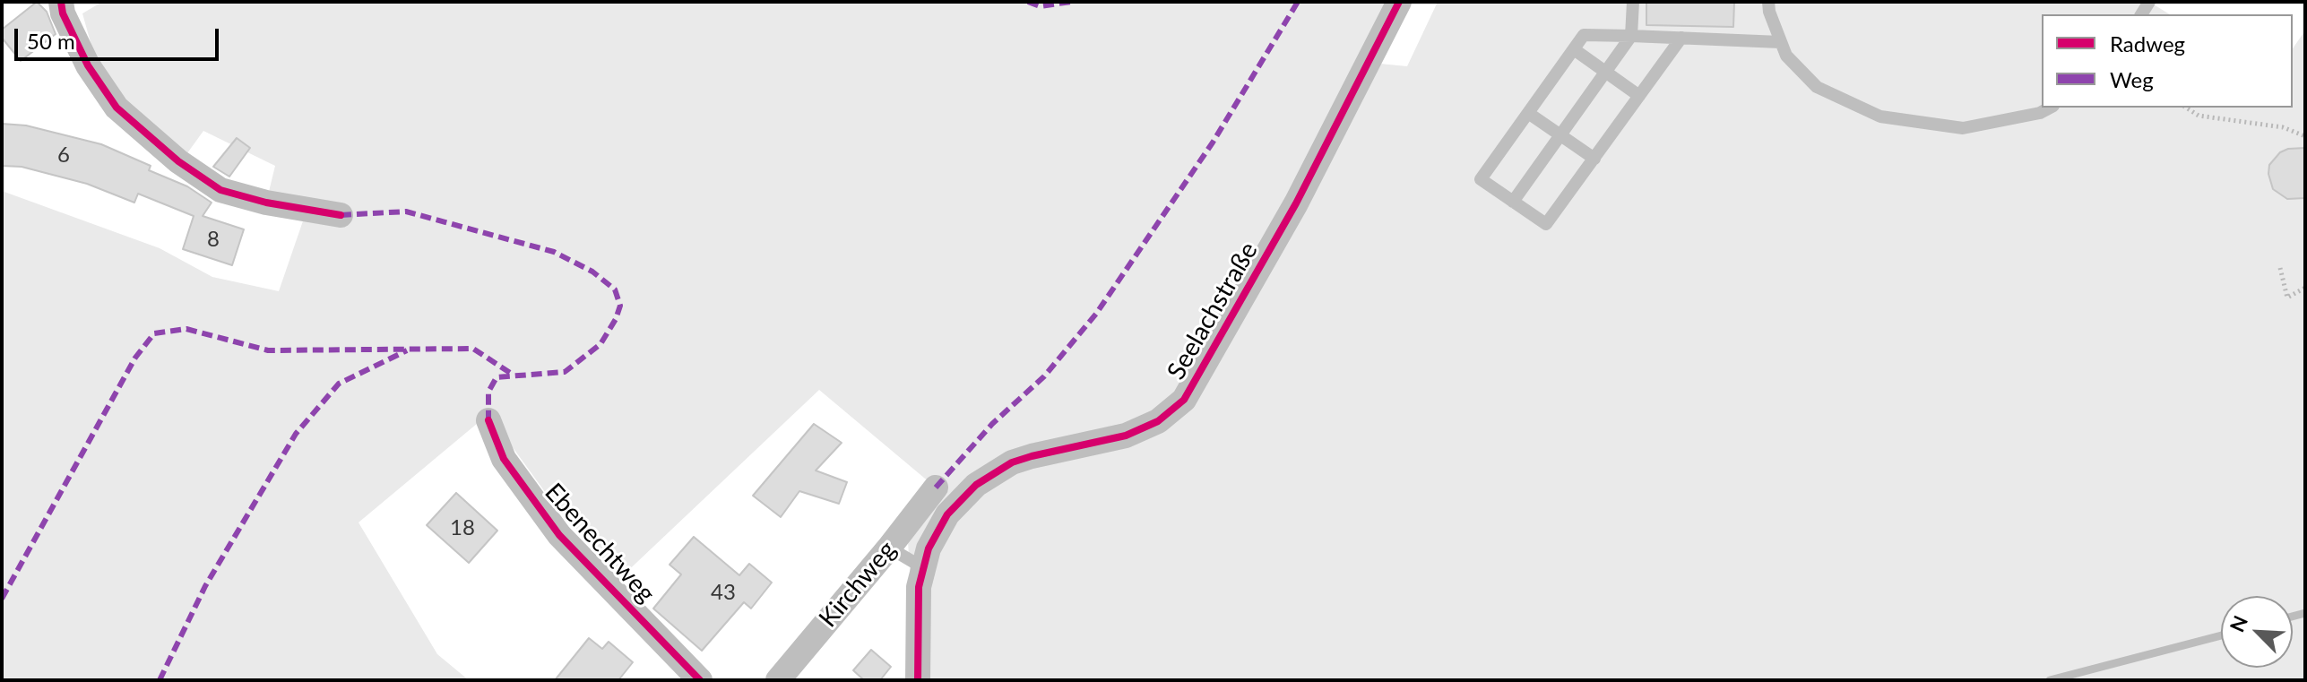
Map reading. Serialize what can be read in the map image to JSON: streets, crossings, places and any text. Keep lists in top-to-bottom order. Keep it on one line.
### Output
{"streets":{"street":["Seelachstraße","Ebenechtweg","Kirchweg"]},"house_numbers":["6","8","18","43"],"legend":["Radweg","Weg"],"scale_bar":"50 m","north":"top left"}
